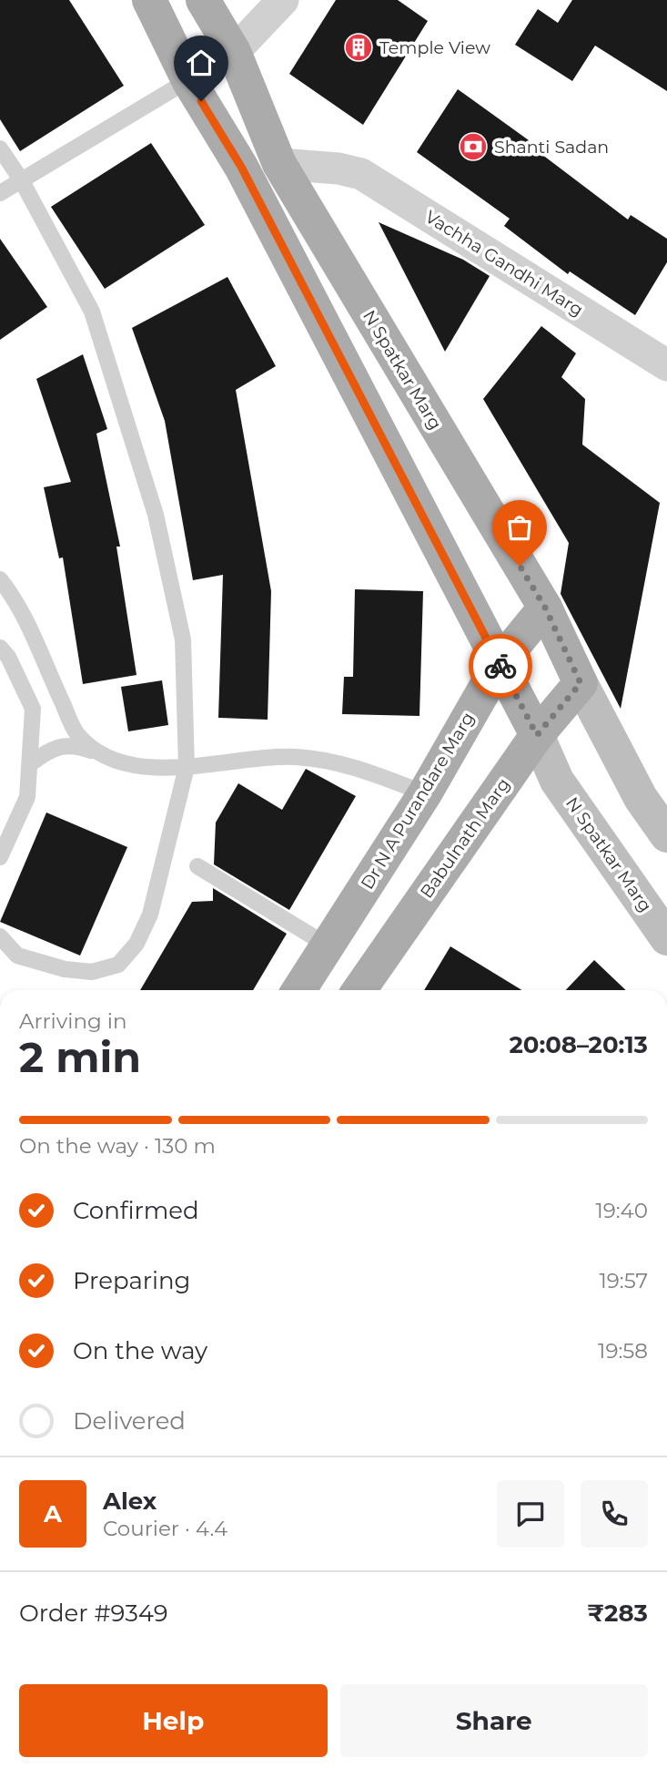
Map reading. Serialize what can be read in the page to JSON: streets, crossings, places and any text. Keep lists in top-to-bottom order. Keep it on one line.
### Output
{"streets":{"main road":["N Spatkar Marg","Dr N A Purandare Marg","Babulnath Marg"],"street":["Vachha Gandhi Marg"]},"crossings":[["Vachha Gandhi Marg","N Spatkar Marg"],["N Spatkar Marg","Dr N A Purandare Marg"],["N Spatkar Marg","Babulnath Marg"]],"places":{"building":["Temple View"],"bank":["Shanti Sadan"]},"page":{"heading":["2 min","Arriving in","20:08–20:13"],"panel":["Alex","Courier · 4.4","Order #9349","₹283"],"bar":"On the way · 130 m","list":[["Confirmed","19:40"],["Preparing","19:57"],["On the way","19:58"],"Delivered"],"round":"A","buttons":["Help","Share"]}}
